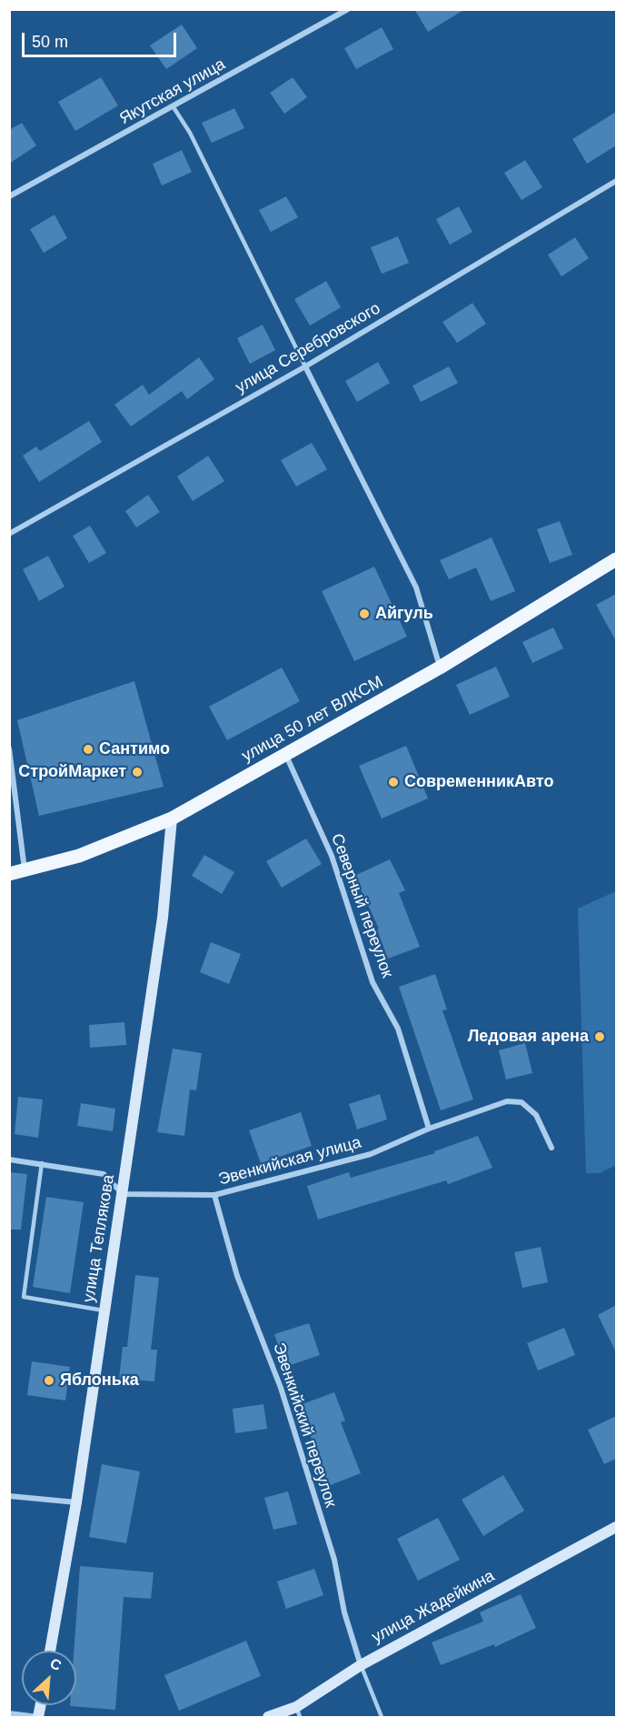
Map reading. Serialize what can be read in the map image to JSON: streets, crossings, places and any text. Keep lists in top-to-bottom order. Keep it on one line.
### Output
{"streets":{"main road":["улица 50 лет ВЛКСМ","улица Теплякова","улица Жадейкина"],"street":["Якутская улица","улица Серебровского","Северный переулок","Эвенкийская улица","Эвенкийский переулок"]},"crossings":[["улица 50 лет ВЛКСМ","Северный переулок"],["улица 50 лет ВЛКСМ","улица Теплякова"],["Северный переулок","Эвенкийская улица"],["Эвенкийская улица","улица Теплякова"],["Эвенкийская улица","Эвенкийский переулок"],["Эвенкийский переулок","улица Жадейкина"]],"places":["Айгуль","Сантимо","СтройМаркет","СовременникАвто","Ледовая арена","Яблонька"],"scale_bar":"50 m","north":"top right"}
